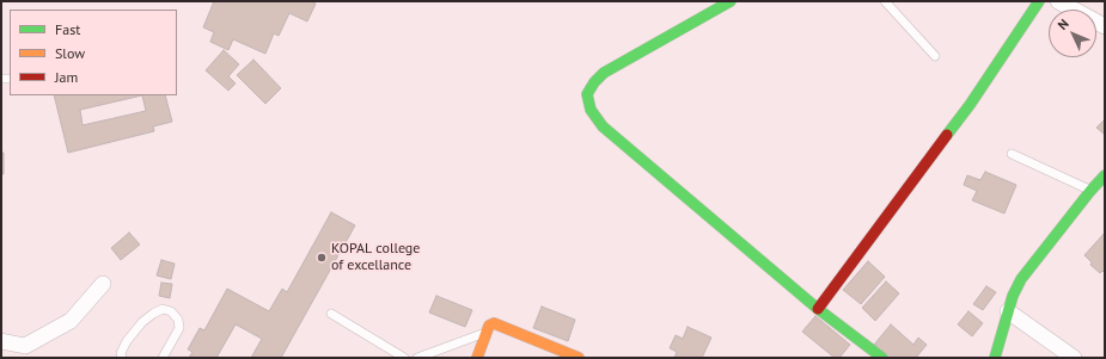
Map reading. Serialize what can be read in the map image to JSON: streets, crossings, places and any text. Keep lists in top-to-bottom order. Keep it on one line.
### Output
{"places":["KOPAL college of excellance"],"legend":["Fast","Slow","Jam"],"north":"top left"}
